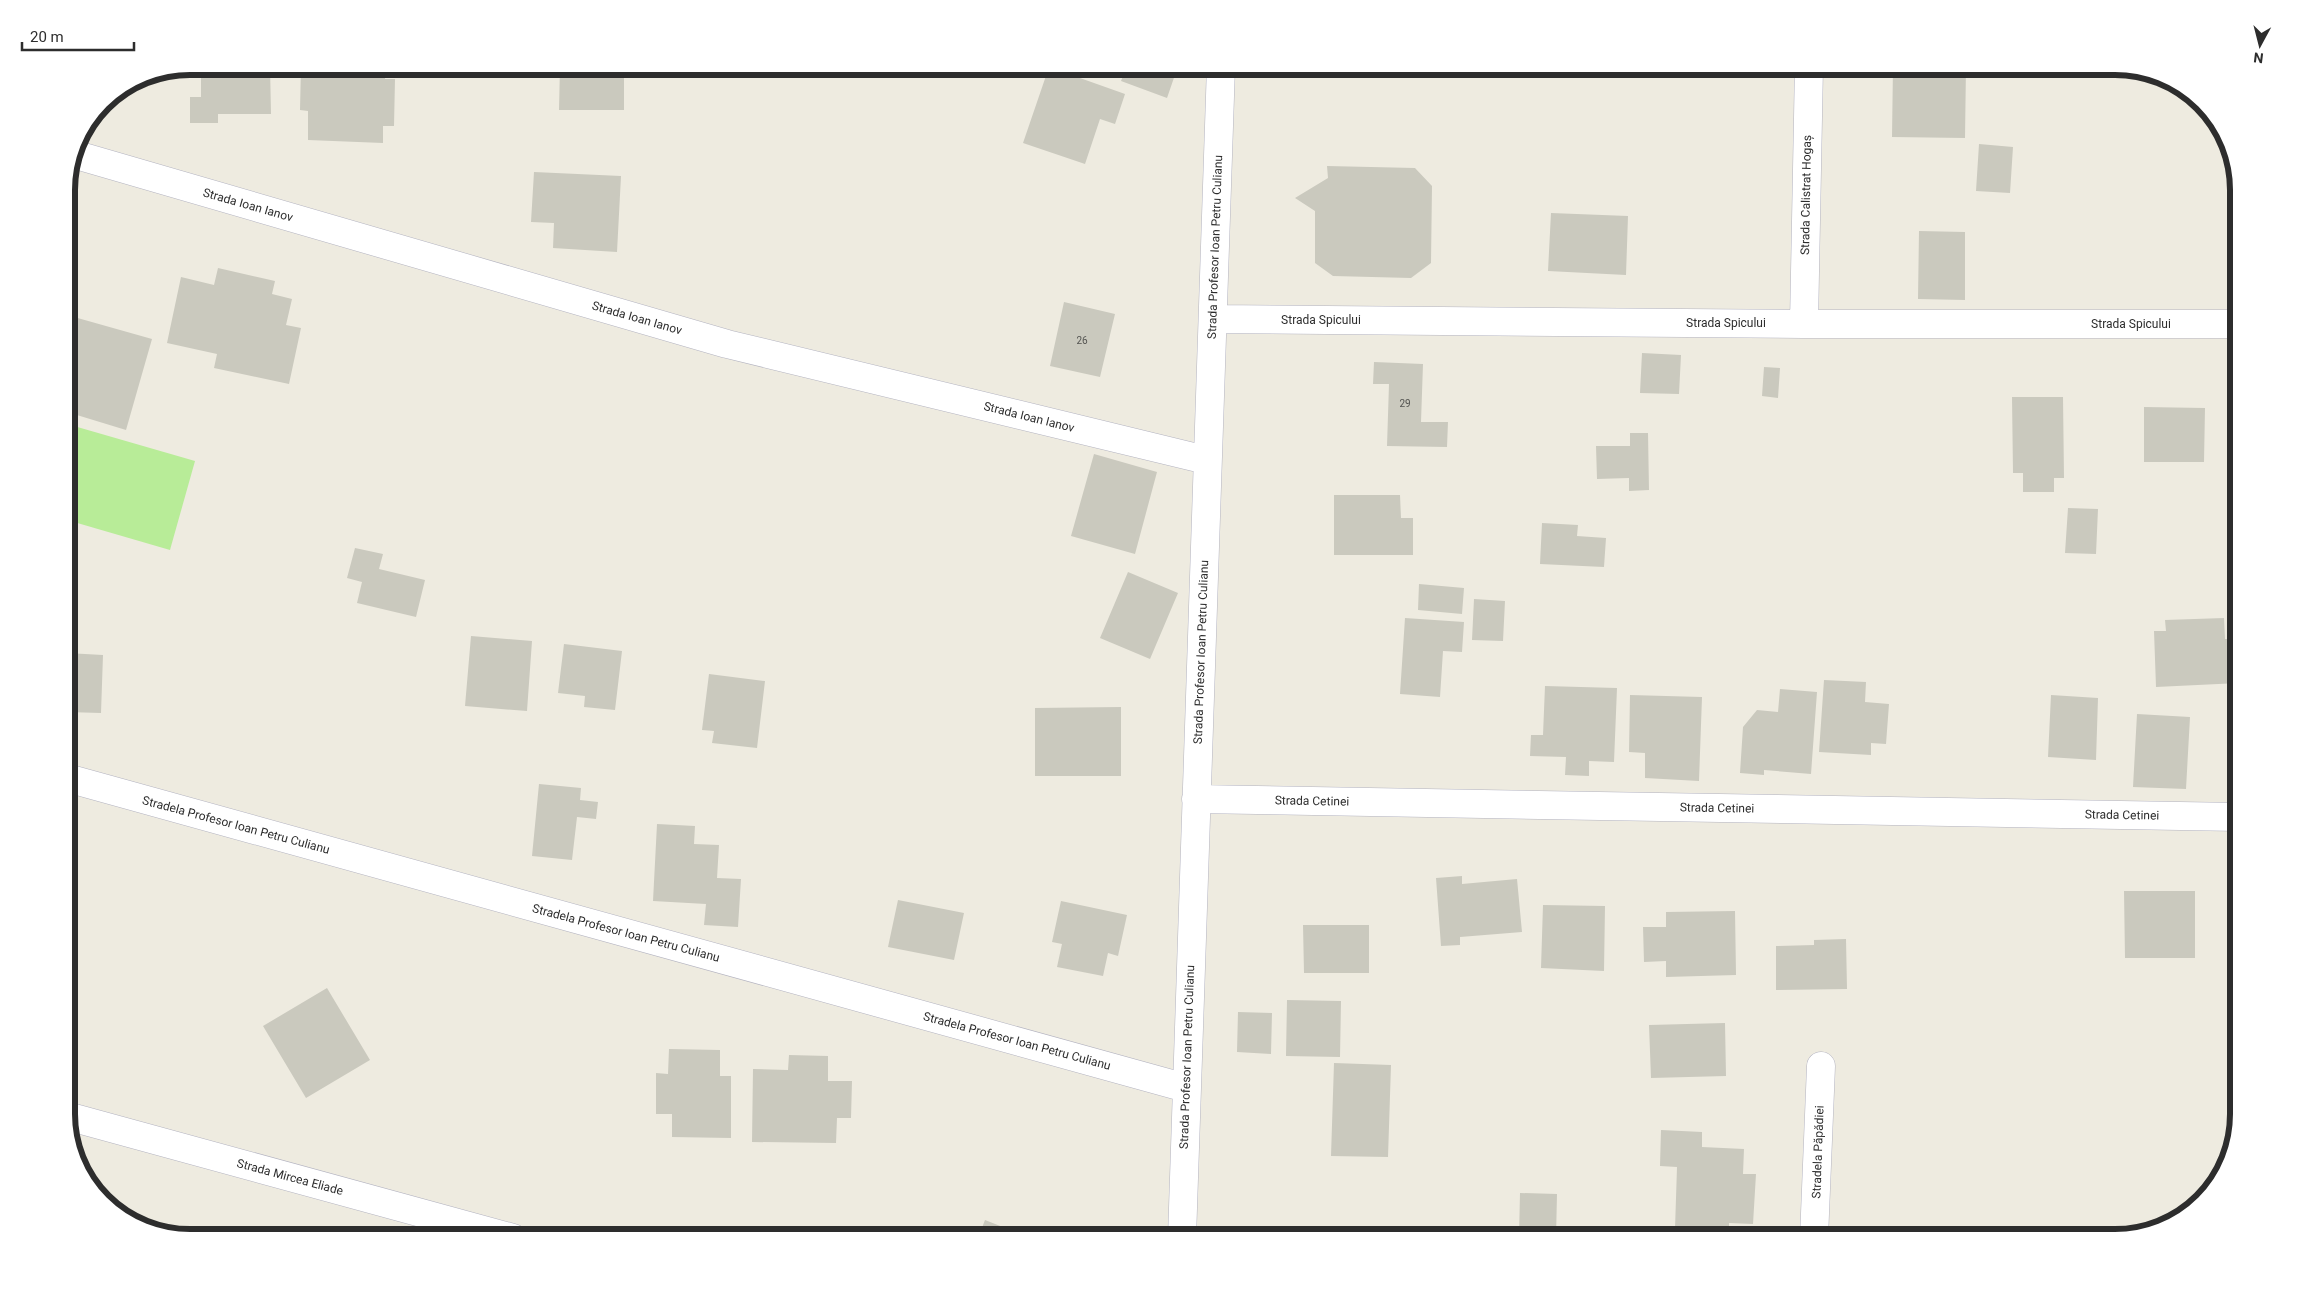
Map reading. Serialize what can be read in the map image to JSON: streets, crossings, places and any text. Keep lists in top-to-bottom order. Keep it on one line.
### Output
{"streets":{"street":["Strada Calistrat Hogaș","Strada Ioan Ianov","Strada Profesor Ioan Petru Culianu","Strada Spicului","Strada Cetinei","Stradela Profesor Ioan Petru Culianu","Stradela Păpădiei","Strada Mircea Eliade"]},"crossings":[["Strada Calistrat Hogaș","Strada Spicului"],["Strada Ioan Ianov","Strada Profesor Ioan Petru Culianu"],["Strada Profesor Ioan Petru Culianu","Strada Spicului"],["Strada Profesor Ioan Petru Culianu","Strada Cetinei"],["Strada Profesor Ioan Petru Culianu","Stradela Profesor Ioan Petru Culianu"]],"house_numbers":["26","29"],"scale_bar":"20 m","north":"bottom"}
